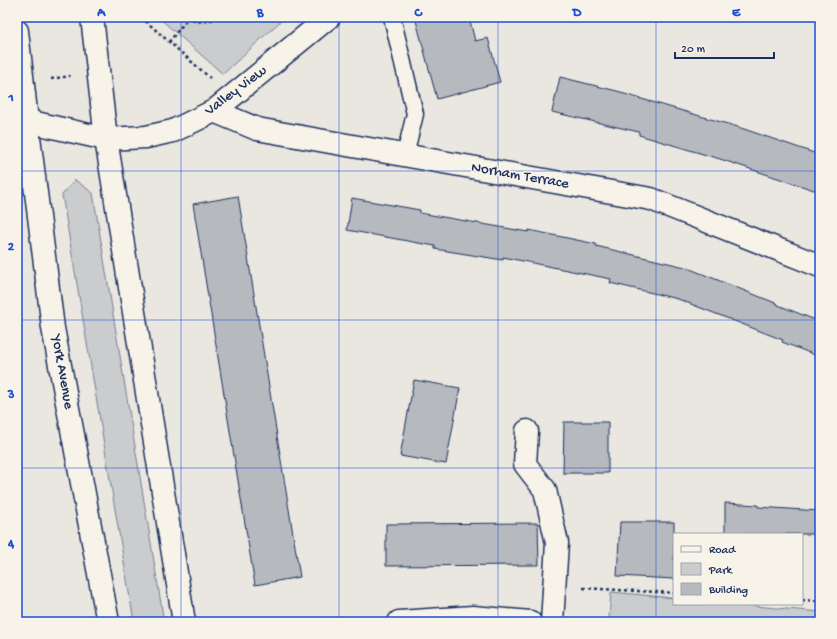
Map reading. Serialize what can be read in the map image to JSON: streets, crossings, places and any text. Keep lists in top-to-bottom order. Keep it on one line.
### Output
{"streets":{"main road":["Valley View","Norham Terrace","York Avenue"]},"crossings":[["Valley View","Norham Terrace"]],"legend":["Road","Park","Building"],"scale_bar":"20 m","grid":{"columns":["A","B","C","D","E"],"rows":["1","2","3","4"]}}
